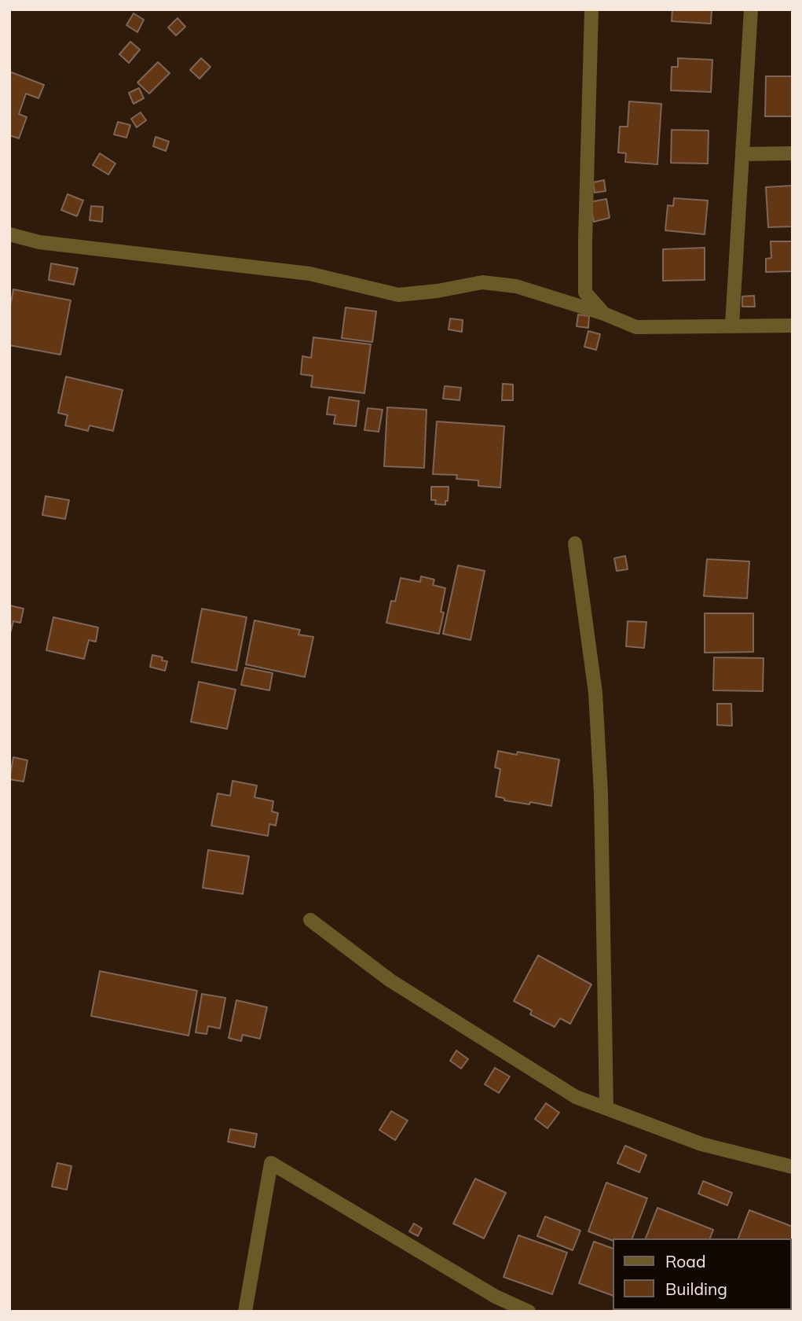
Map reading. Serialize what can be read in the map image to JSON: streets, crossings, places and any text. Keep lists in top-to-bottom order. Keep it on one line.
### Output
{"legend":["Road","Building"]}
